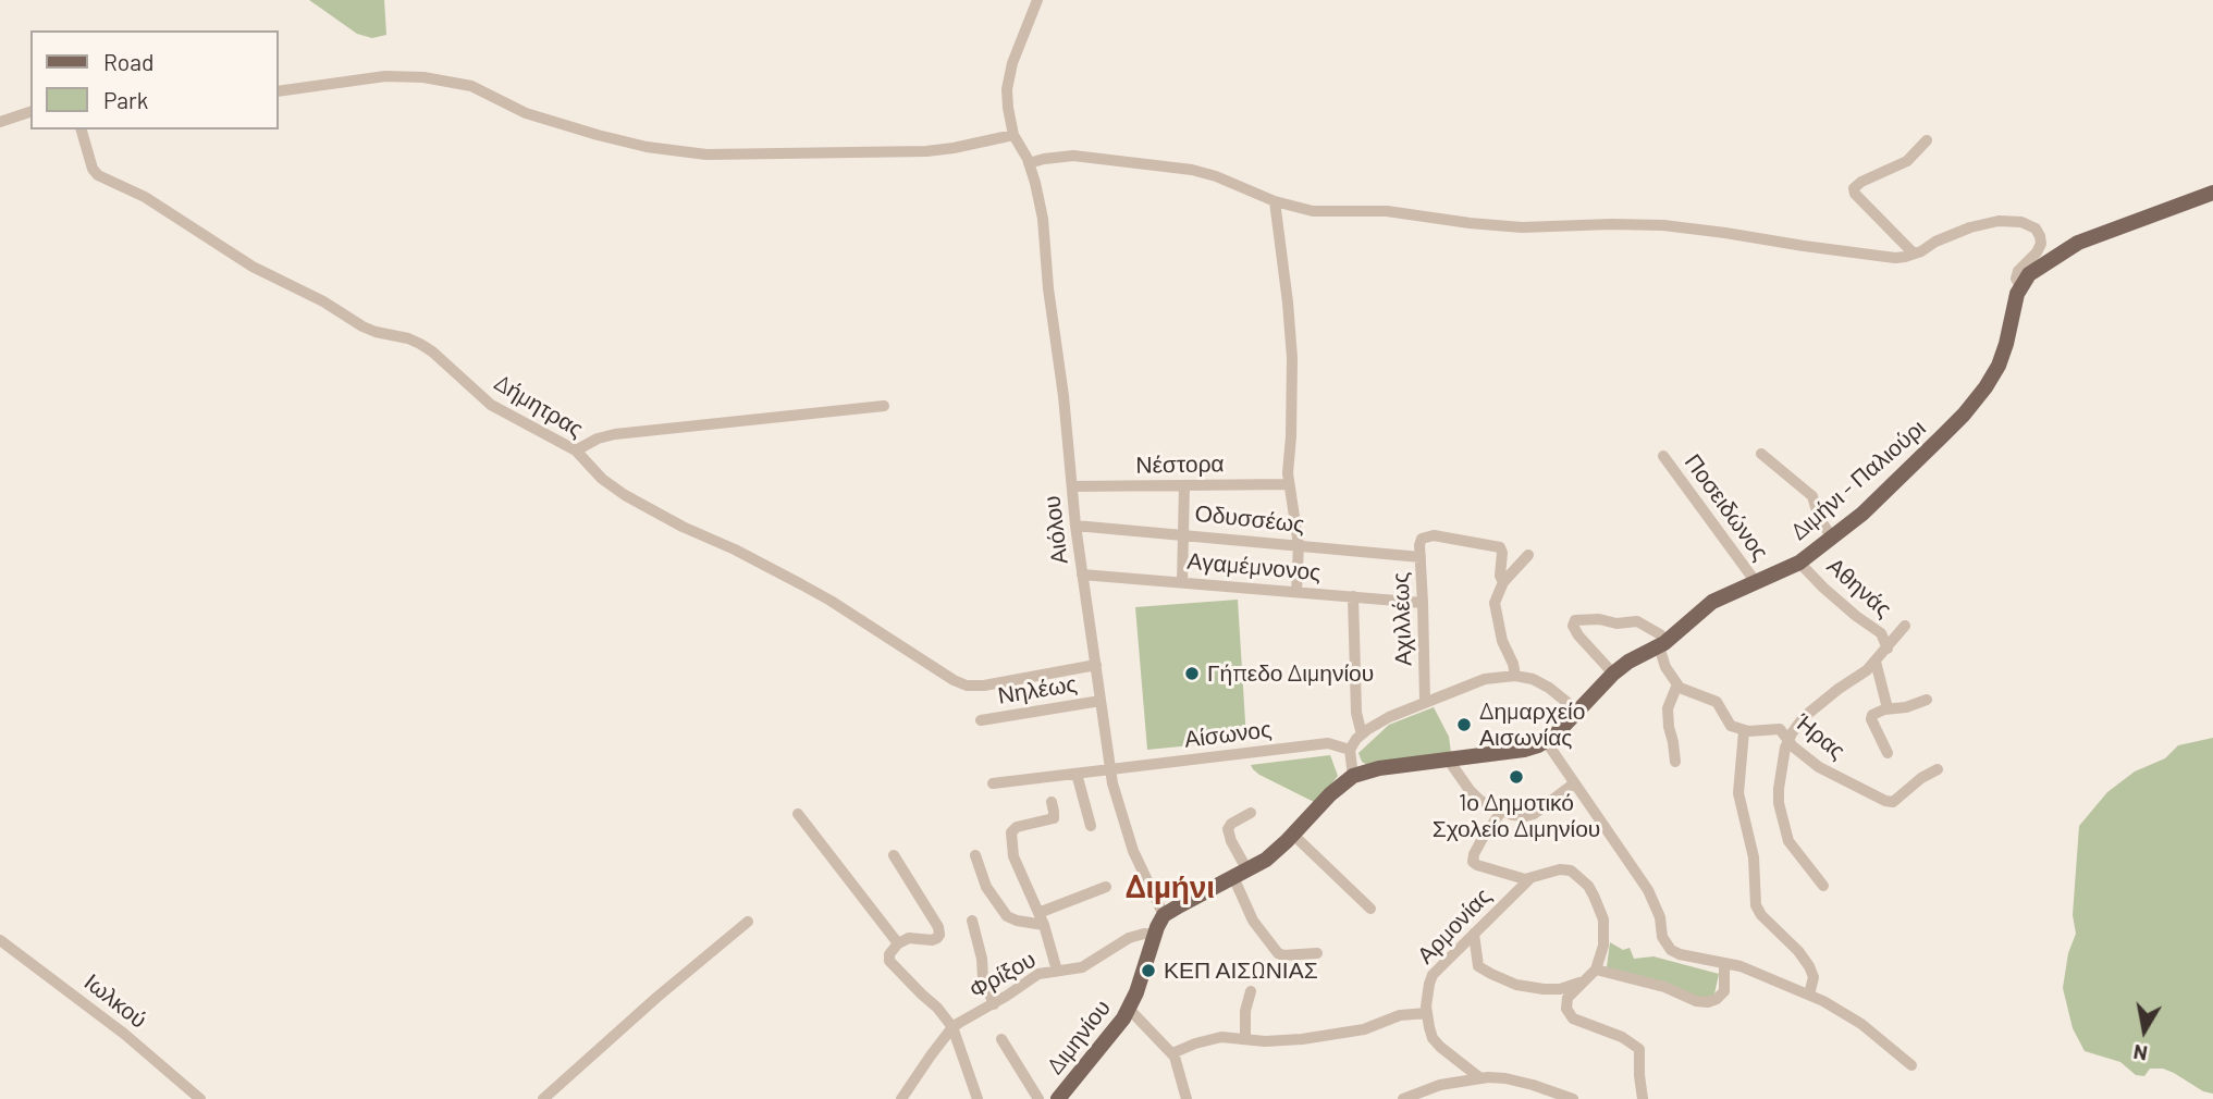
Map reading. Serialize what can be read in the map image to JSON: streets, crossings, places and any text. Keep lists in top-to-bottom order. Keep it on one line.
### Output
{"streets":{"main road":["Διμήνι - Παλιούρι","Διμηνίου"],"street":["Δήμητρας","Νέστορα","Ποσειδώνος","Οδυσσέως","Αιόλου","Αγαμέμνονος","Αθηνάς","Αχιλλέως","Νηλέως","Αίσωνος","Ήρας","Αρμονίας","Φρίξου","Ιωλκού"]},"crossings":[["Δήμητρας","Αιόλου"],["Νέστορα","Αιόλου"],["Διμήνι - Παλιούρι","Ποσειδώνος"],["Διμήνι - Παλιούρι","Αιόλου"],["Διμήνι - Παλιούρι","Αθηνάς"],["Διμήνι - Παλιούρι","Διμηνίου"],["Οδυσσέως","Αιόλου"],["Οδυσσέως","Αχιλλέως"],["Αιόλου","Αγαμέμνονος"],["Αιόλου","Νηλέως"],["Αιόλου","Αίσωνος"],["Αιόλου","Διμηνίου"],["Αγαμέμνονος","Αχιλλέως"],["Φρίξου","Διμηνίου"]],"districts":["Διμήνι"],"places":["Γήπεδο Διμηνίου","Δημαρχείο Αισωνίας","1ο Δημοτικό Σχολείο Διμηνίου","ΚΕΠ ΑΙΣΩΝΙΑΣ"],"legend":["Road","Park"],"north":"bottom"}
